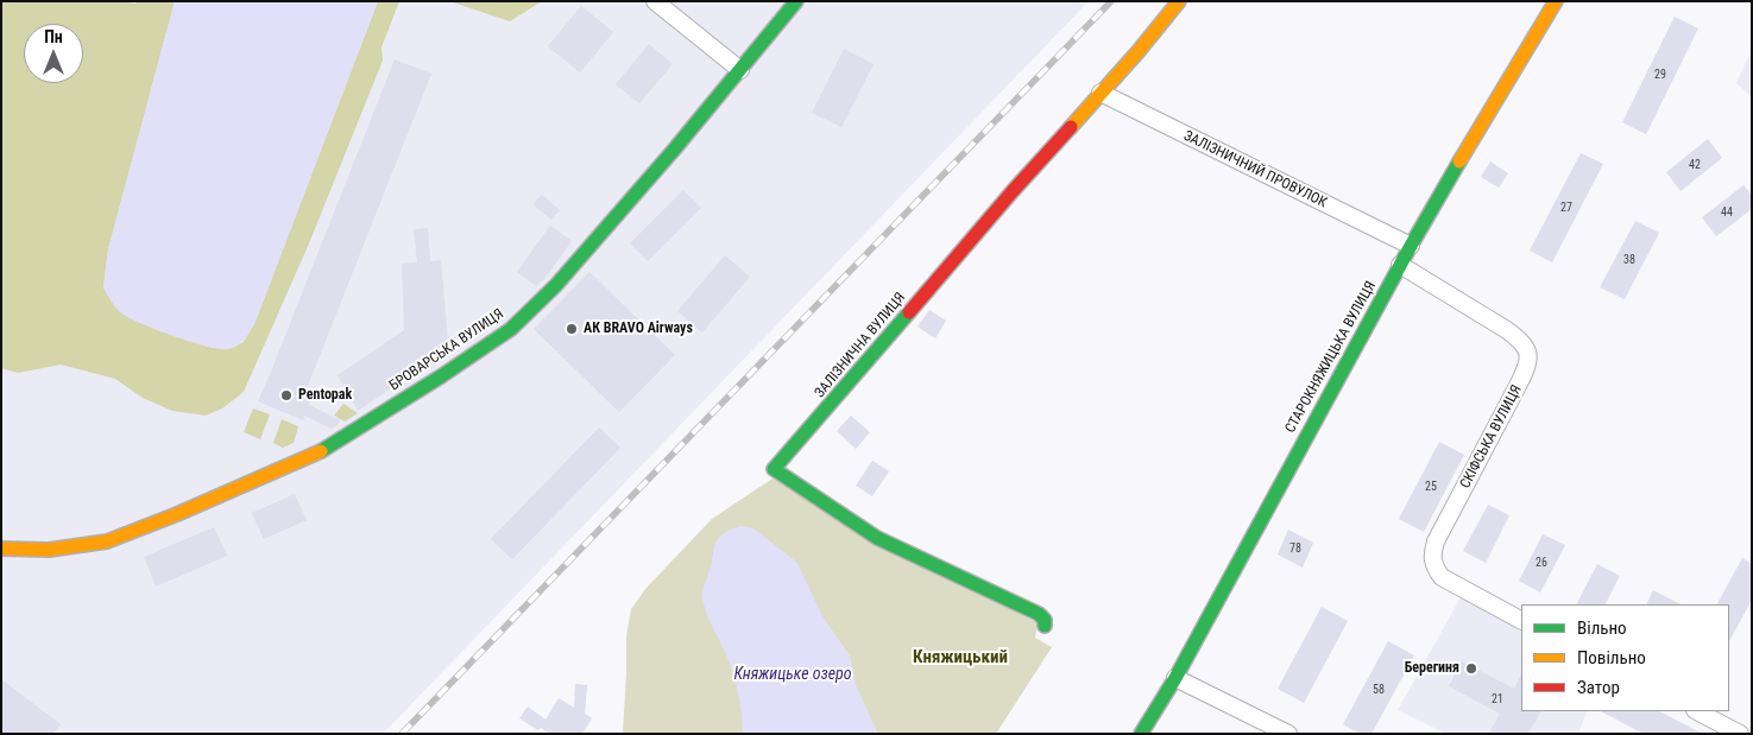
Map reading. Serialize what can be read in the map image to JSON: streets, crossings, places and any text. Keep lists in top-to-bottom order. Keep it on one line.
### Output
{"streets":{"street":["ЗАЛІЗНИЧНИЙ ПРОВУЛОК","ЗАЛІЗНИЧНА ВУЛИЦЯ","БРОВАРСЬКА ВУЛИЦЯ","СТАРОКНЯЖИЦЬКА ВУЛИЦЯ","СКІФСЬКА ВУЛИЦЯ"]},"crossings":[["ЗАЛІЗНИЧНИЙ ПРОВУЛОК","ЗАЛІЗНИЧНА ВУЛИЦЯ"],["ЗАЛІЗНИЧНИЙ ПРОВУЛОК","СТАРОКНЯЖИЦЬКА ВУЛИЦЯ"],["СТАРОКНЯЖИЦЬКА ВУЛИЦЯ","СКІФСЬКА ВУЛИЦЯ"]],"districts":["Княжицький"],"water":["Княжицьке озеро"],"places":["АК BRAVO Airways","Pentopak","Берегиня"],"house_numbers":["29","42","27","44","38","25","78","26","58","21"],"legend":["Вільно","Повільно","Затор"],"north":"top"}
